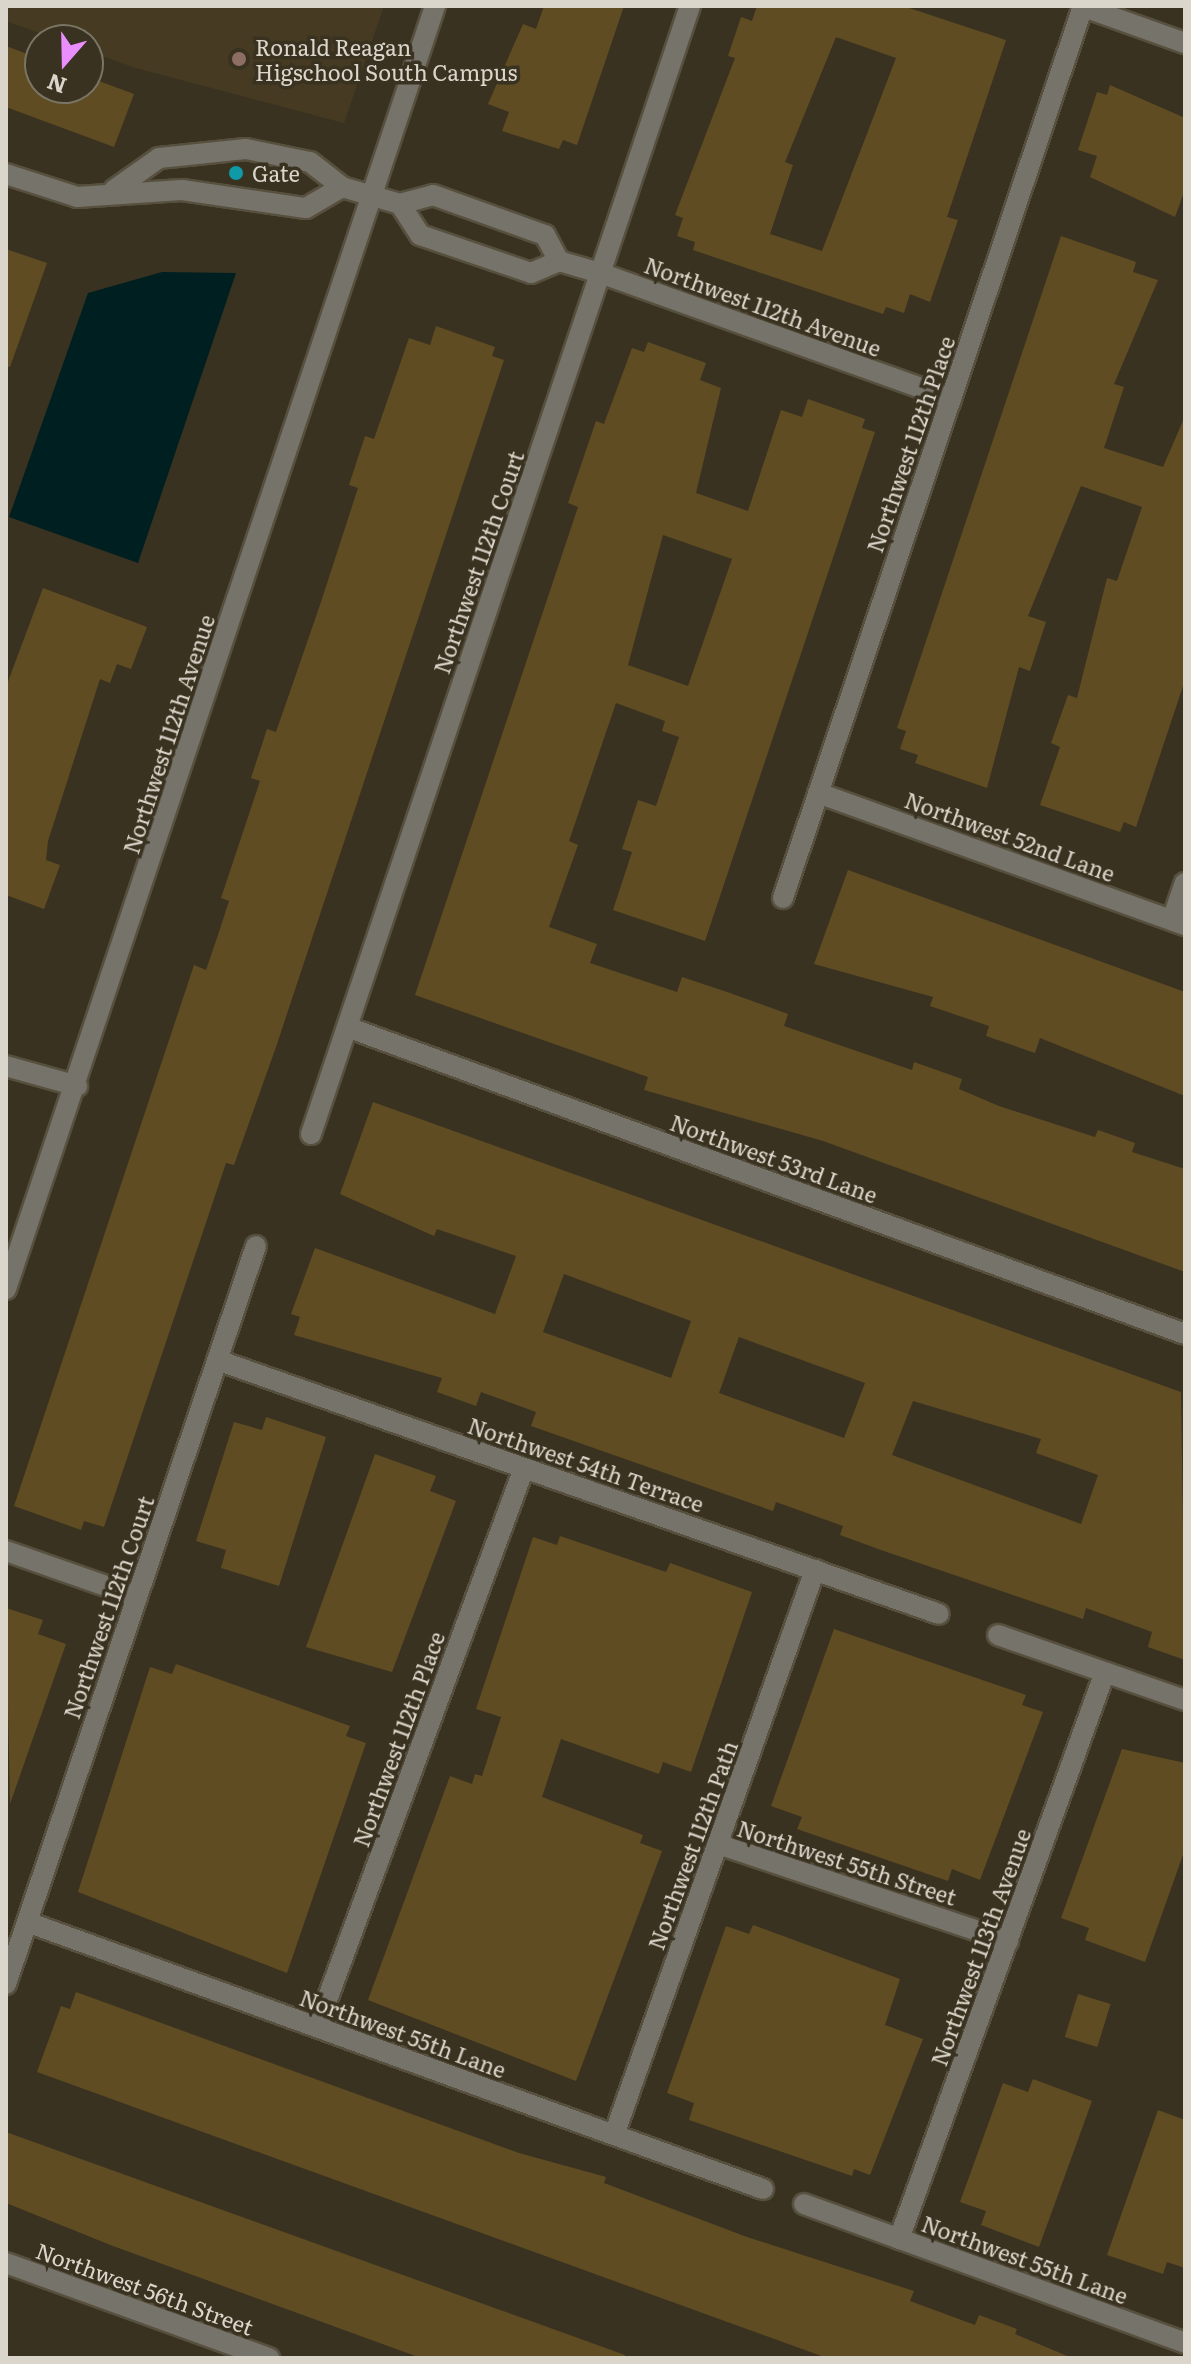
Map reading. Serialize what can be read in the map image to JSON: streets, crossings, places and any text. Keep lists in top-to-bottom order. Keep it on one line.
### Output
{"streets":{"street":["Northwest 112th Avenue","Northwest 112th Place","Northwest 112th Court","Northwest 52nd Lane","Northwest 53rd Lane","Northwest 54th Terrace","Northwest 112th Path","Northwest 55th Street","Northwest 113th Avenue","Northwest 55th Lane","Northwest 56th Street"]},"crossings":[["Northwest 112th Avenue","Northwest 112th Place"],["Northwest 112th Avenue","Northwest 112th Court"],["Northwest 112th Place","Northwest 52nd Lane"],["Northwest 112th Place","Northwest 54th Terrace"],["Northwest 112th Place","Northwest 55th Lane"],["Northwest 112th Court","Northwest 53rd Lane"],["Northwest 112th Court","Northwest 54th Terrace"],["Northwest 112th Court","Northwest 55th Lane"],["Northwest 54th Terrace","Northwest 112th Path"],["Northwest 112th Path","Northwest 55th Street"],["Northwest 112th Path","Northwest 55th Lane"],["Northwest 55th Street","Northwest 113th Avenue"],["Northwest 113th Avenue","Northwest 55th Lane"]],"places":["Ronald Reagan Higschool South Campus","Gate"],"north":"bottom"}
